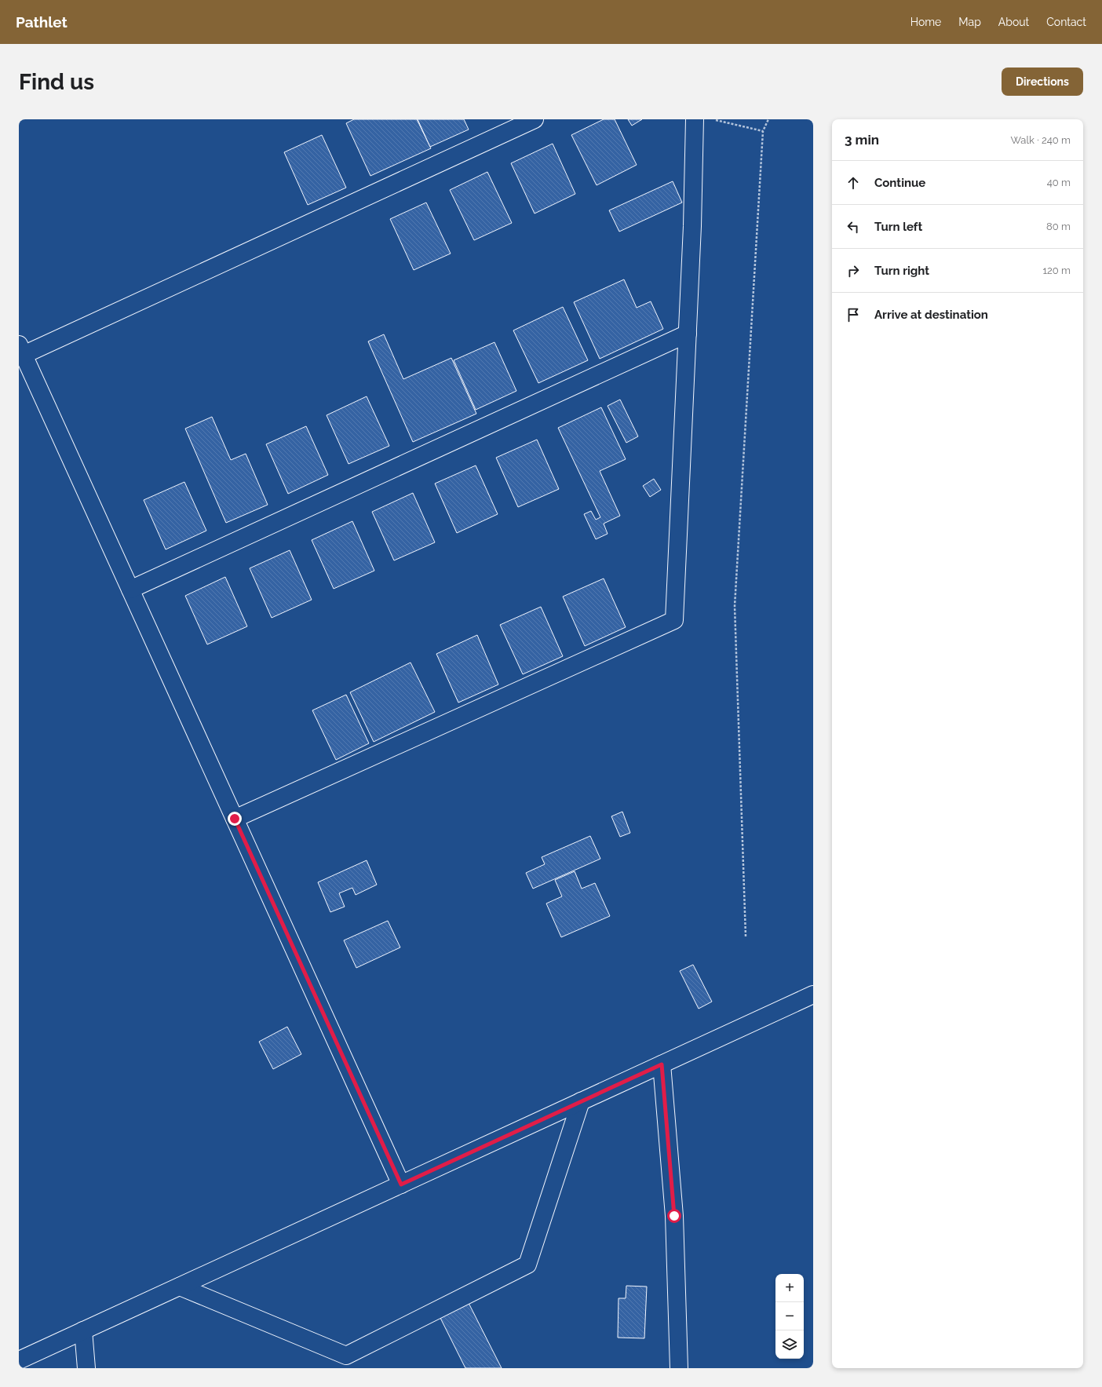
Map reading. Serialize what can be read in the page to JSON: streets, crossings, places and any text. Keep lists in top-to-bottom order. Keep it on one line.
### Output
{"page":{"header":"Pathlet","nav":["Home","Map","About","Contact"],"buttons":"Directions","title":"Find us","heading":["3 min","Walk · 240 m"],"list":[["Continue","40 m"],["Turn left","80 m"],["Turn right","120 m"],"Arrive at destination"],"map_buttons":["+","−"]}}
